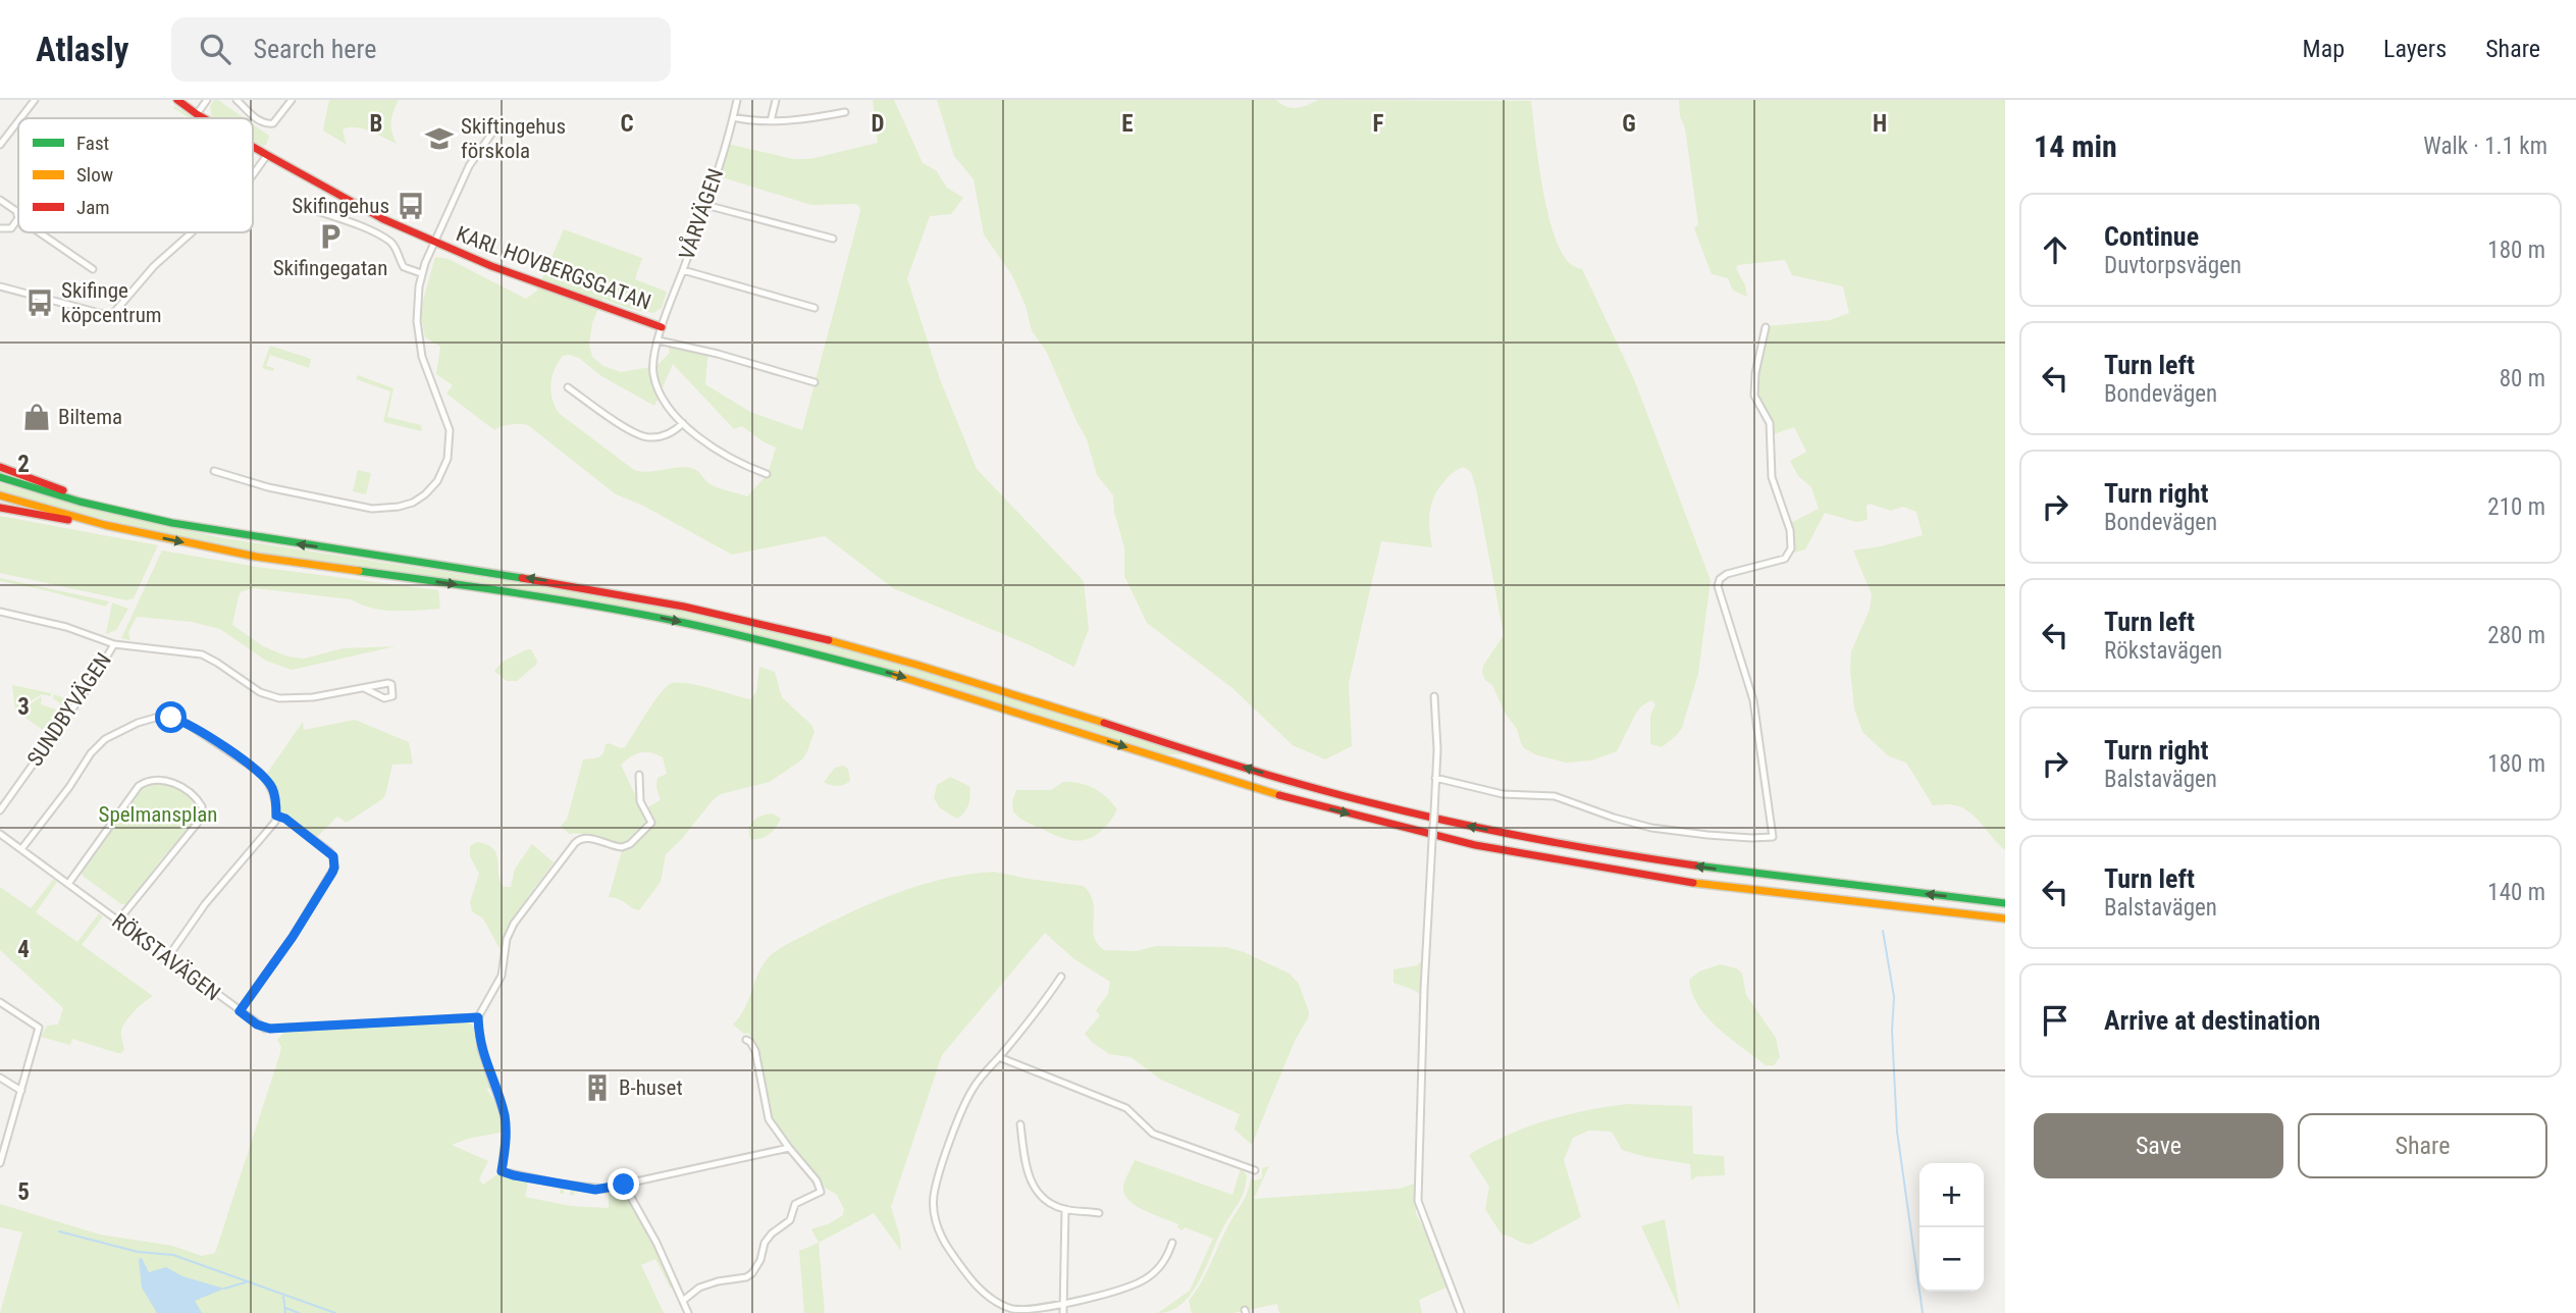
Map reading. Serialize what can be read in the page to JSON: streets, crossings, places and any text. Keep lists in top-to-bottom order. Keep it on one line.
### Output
{"streets":{"main road":["KARL HOVBERGSGATAN"],"street":["VÅRVÄGEN","SUNDBYVÄGEN","RÖKSTAVÄGEN"]},"crossings":[["VÅRVÄGEN","KARL HOVBERGSGATAN"]],"parks":["Spelmansplan"],"places":{"school or university":["Skiftingehus förskola"],"bus stop":["Skifingehus","Skifinge köpcentrum"],"parking":["Skifingegatan"],"shop":["Biltema"],"building":["B-huset"]},"legend":["Fast","Slow","Jam"],"page":{"header":"Atlasly","search":"Search here","nav":["Map","Layers","Share"],"heading":["14 min","Walk · 1.1 km"],"list":[["Continue","Duvtorpsvägen","180 m"],["Turn left","Bondevägen","80 m"],["Turn right","Bondevägen","210 m"],["Turn left","Rökstavägen","280 m"],["Turn right","Balstavägen","180 m"],["Turn left","Balstavägen","140 m"],"Arrive at destination"],"buttons":["Save","Share"],"map_buttons":["+","−"]},"grid":{"columns":["B","C","D","E","F","G","H"],"rows":["2","3","4","5"]}}
